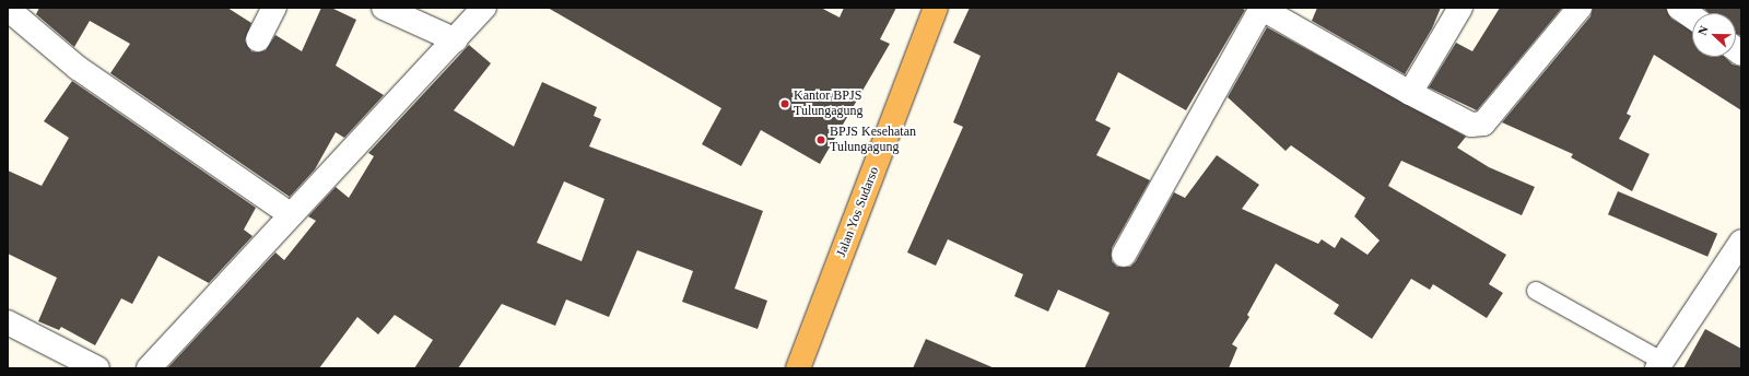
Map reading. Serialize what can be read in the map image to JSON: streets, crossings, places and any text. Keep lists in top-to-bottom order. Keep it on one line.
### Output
{"streets":{"highway":["Jalan Yos Sudarso"]},"places":["Kantor BPJS Tulungagung","BPJS Kesehatan Tulungagung"],"north":"left"}
